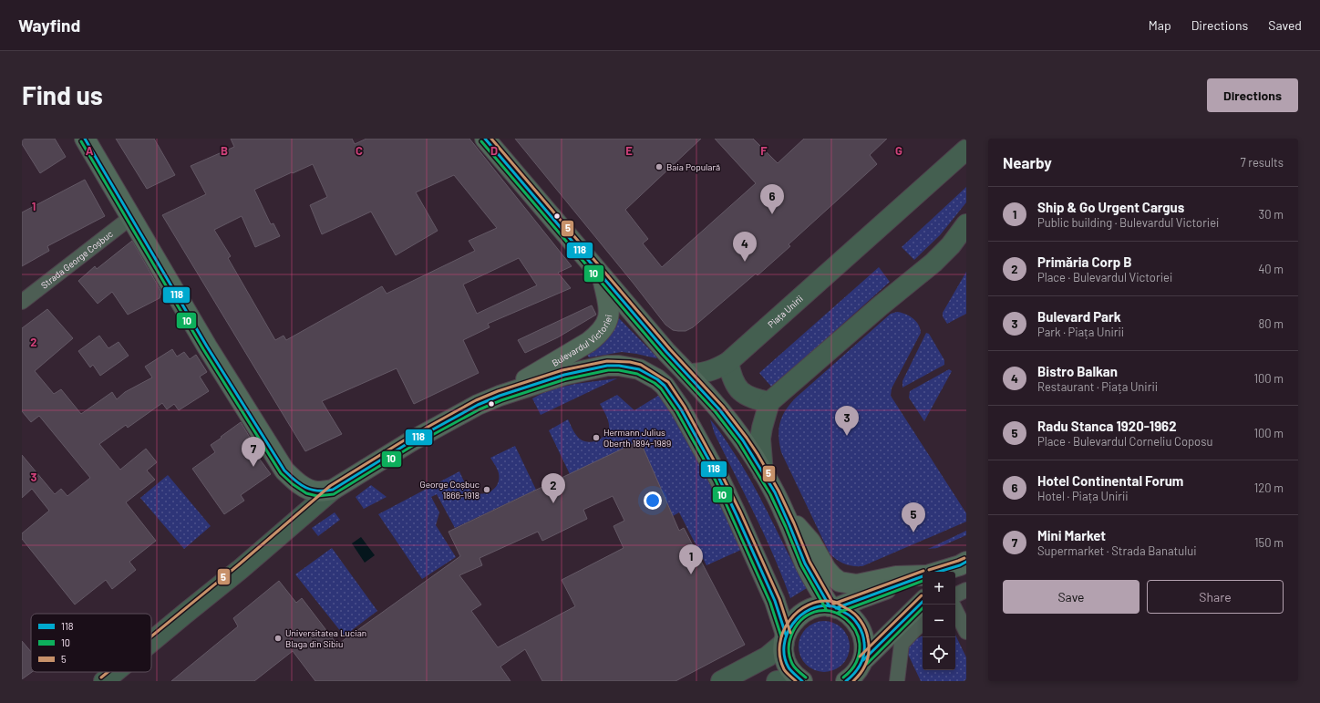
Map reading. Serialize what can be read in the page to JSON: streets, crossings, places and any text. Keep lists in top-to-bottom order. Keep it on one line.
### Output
{"streets":{"main road":["Bulevardul Victoriei"],"street":["Strada George Coșbuc","Piața Unirii"]},"places":["Baia Populară","Hermann Julius Oberth 1894-1989","George Coșbuc 1866-1918","Universitatea Lucian Blaga din Sibiu"],"lines":["transit line 118","transit line 5","transit line 10"],"legend":["118","10","5"],"page":{"header":"Wayfind","nav":["Map","Directions","Saved"],"buttons":["Directions",["Save","Share"]],"title":"Find us","heading":["Nearby","7 results"],"pins":["6","4","3","7","2","5","1"],"list":[{"mark":"1","name":"Ship & Go Urgent Cargus","note":"Public building · Bulevardul Victoriei","value":"30 m"},{"mark":"2","name":"Primăria Corp B","note":"Place · Bulevardul Victoriei","value":"40 m"},{"mark":"3","name":"Bulevard Park","note":"Park · Piața Unirii","value":"80 m"},{"mark":"4","name":"Bistro Balkan","note":"Restaurant · Piața Unirii","value":"100 m"},{"mark":"5","name":"Radu Stanca 1920-1962","note":"Place · Bulevardul Corneliu Coposu","value":"100 m"},{"mark":"6","name":"Hotel Continental Forum","note":"Hotel · Piața Unirii","value":"120 m"},{"mark":"7","name":"Mini Market","note":"Supermarket · Strada Banatului","value":"150 m"}],"map_buttons":["+","−"]},"grid":{"columns":["A","B","C","D","E","F","G"],"rows":["1","2","3"]}}
